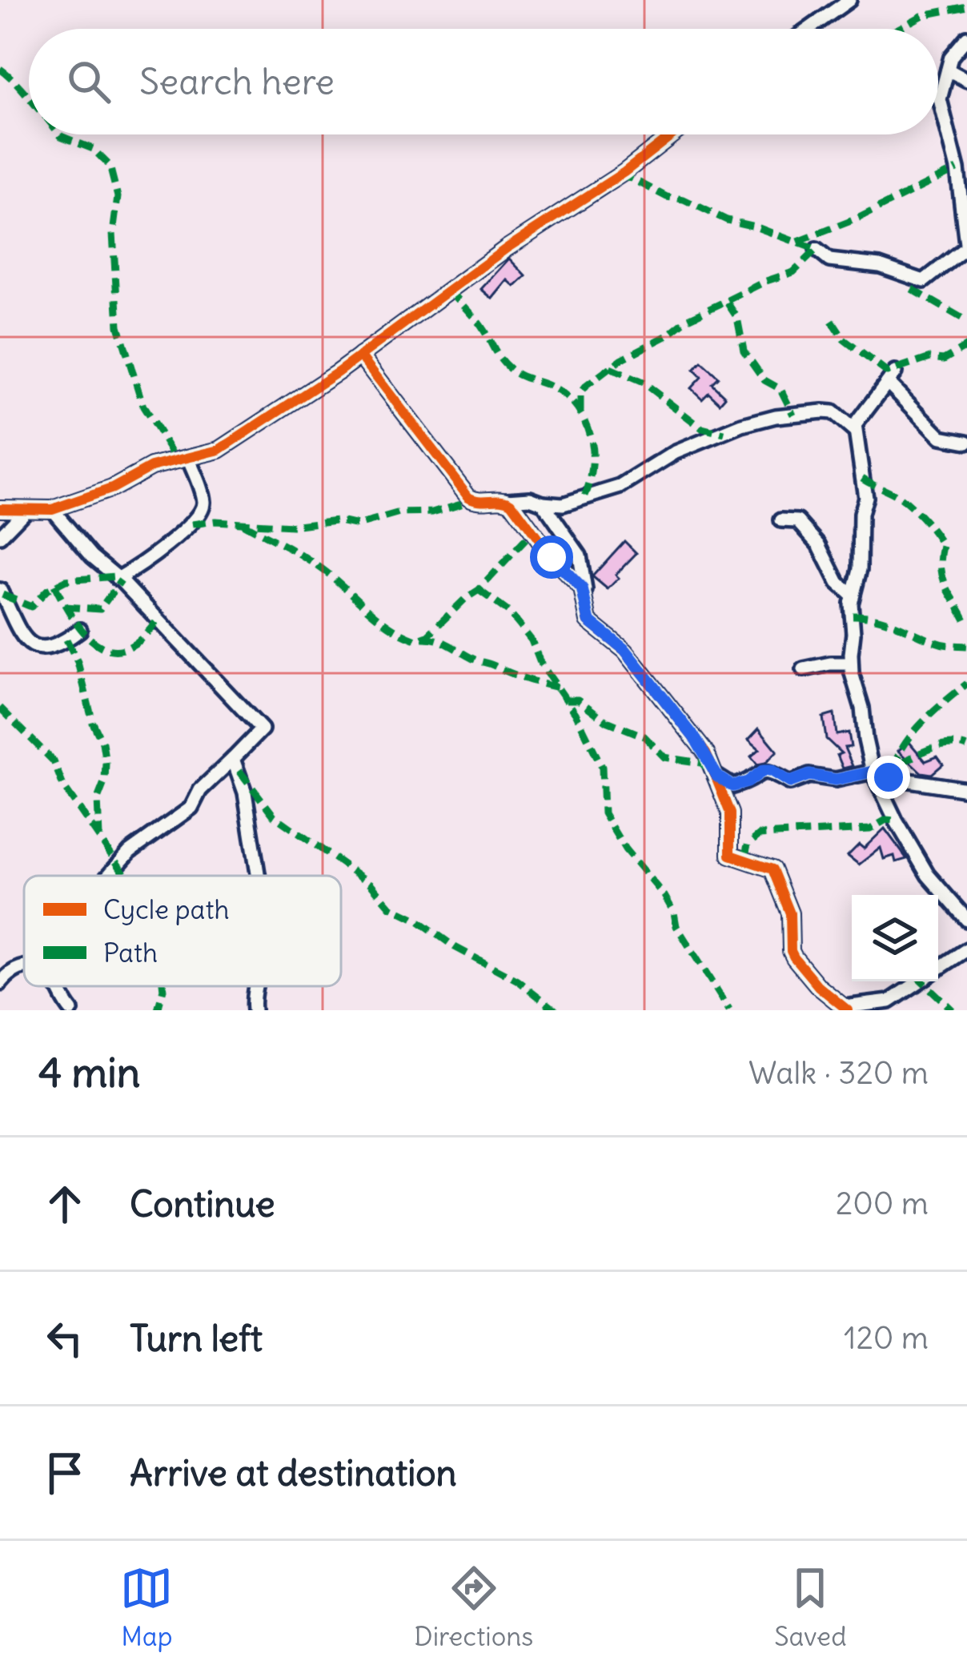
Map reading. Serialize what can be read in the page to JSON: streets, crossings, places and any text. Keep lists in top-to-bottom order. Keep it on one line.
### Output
{"legend":["Cycle path","Path"],"page":{"search":"Search here","heading":["4 min","Walk · 320 m"],"list":[["Continue","200 m"],["Turn left","120 m"],"Arrive at destination"],"nav":["Map","Directions","Saved"]}}
